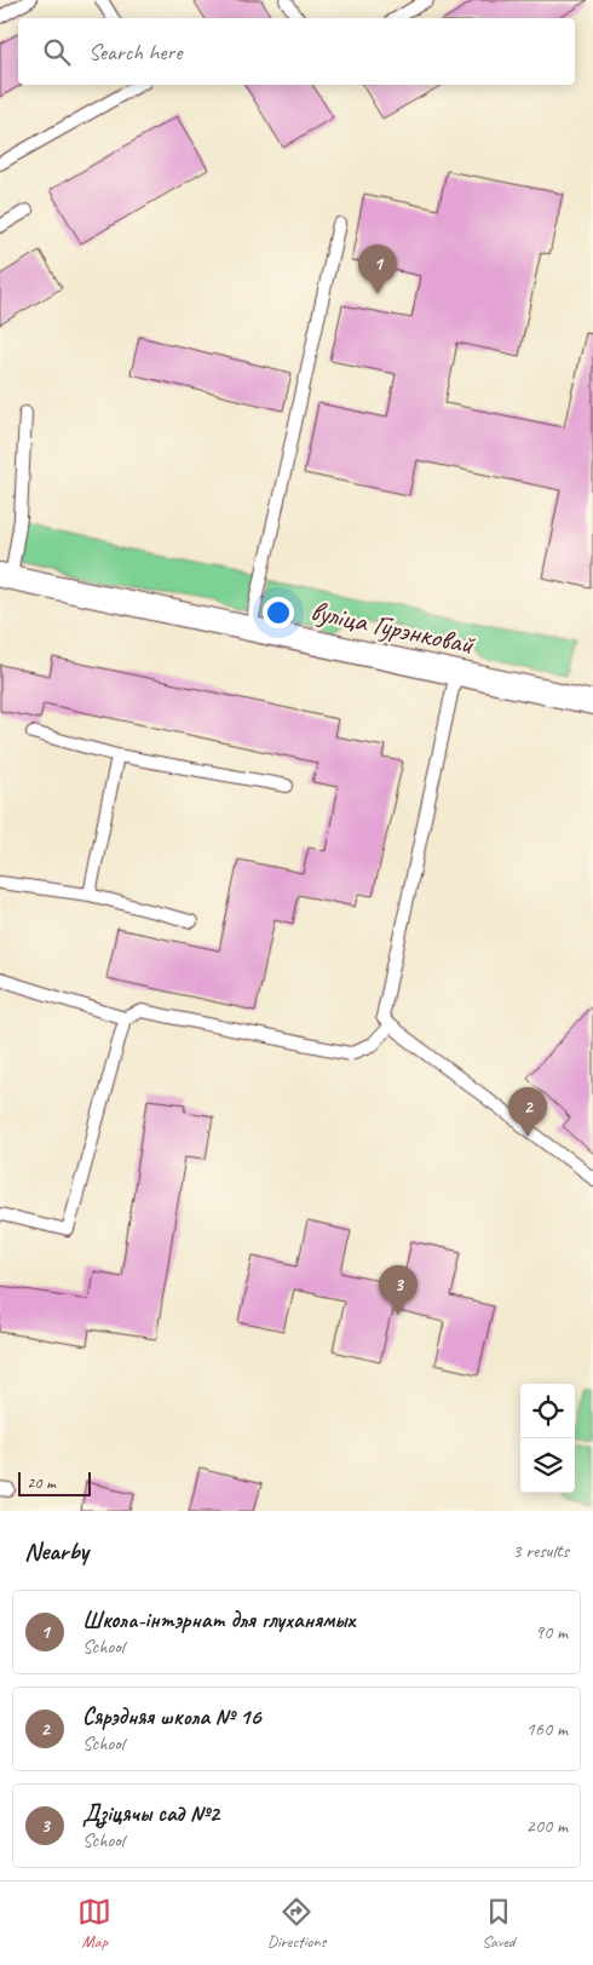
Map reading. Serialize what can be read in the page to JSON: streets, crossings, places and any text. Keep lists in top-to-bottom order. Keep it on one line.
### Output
{"streets":{"street":["вуліца Гурэнковай"]},"scale_bar":"20 m","page":{"search":"Search here","pins":["1","2","3"],"scale":"20 m","heading":["Nearby","3 results"],"list":[{"mark":"1","name":"Школа-інтэрнат для глуханямых","note":"School","value":"90 m"},{"mark":"2","name":"Сярэдняя школа № 16","note":"School","value":"160 m"},{"mark":"3","name":"Дзіцячы сад №2","note":"School","value":"200 m"}],"nav":["Map","Directions","Saved"]}}
